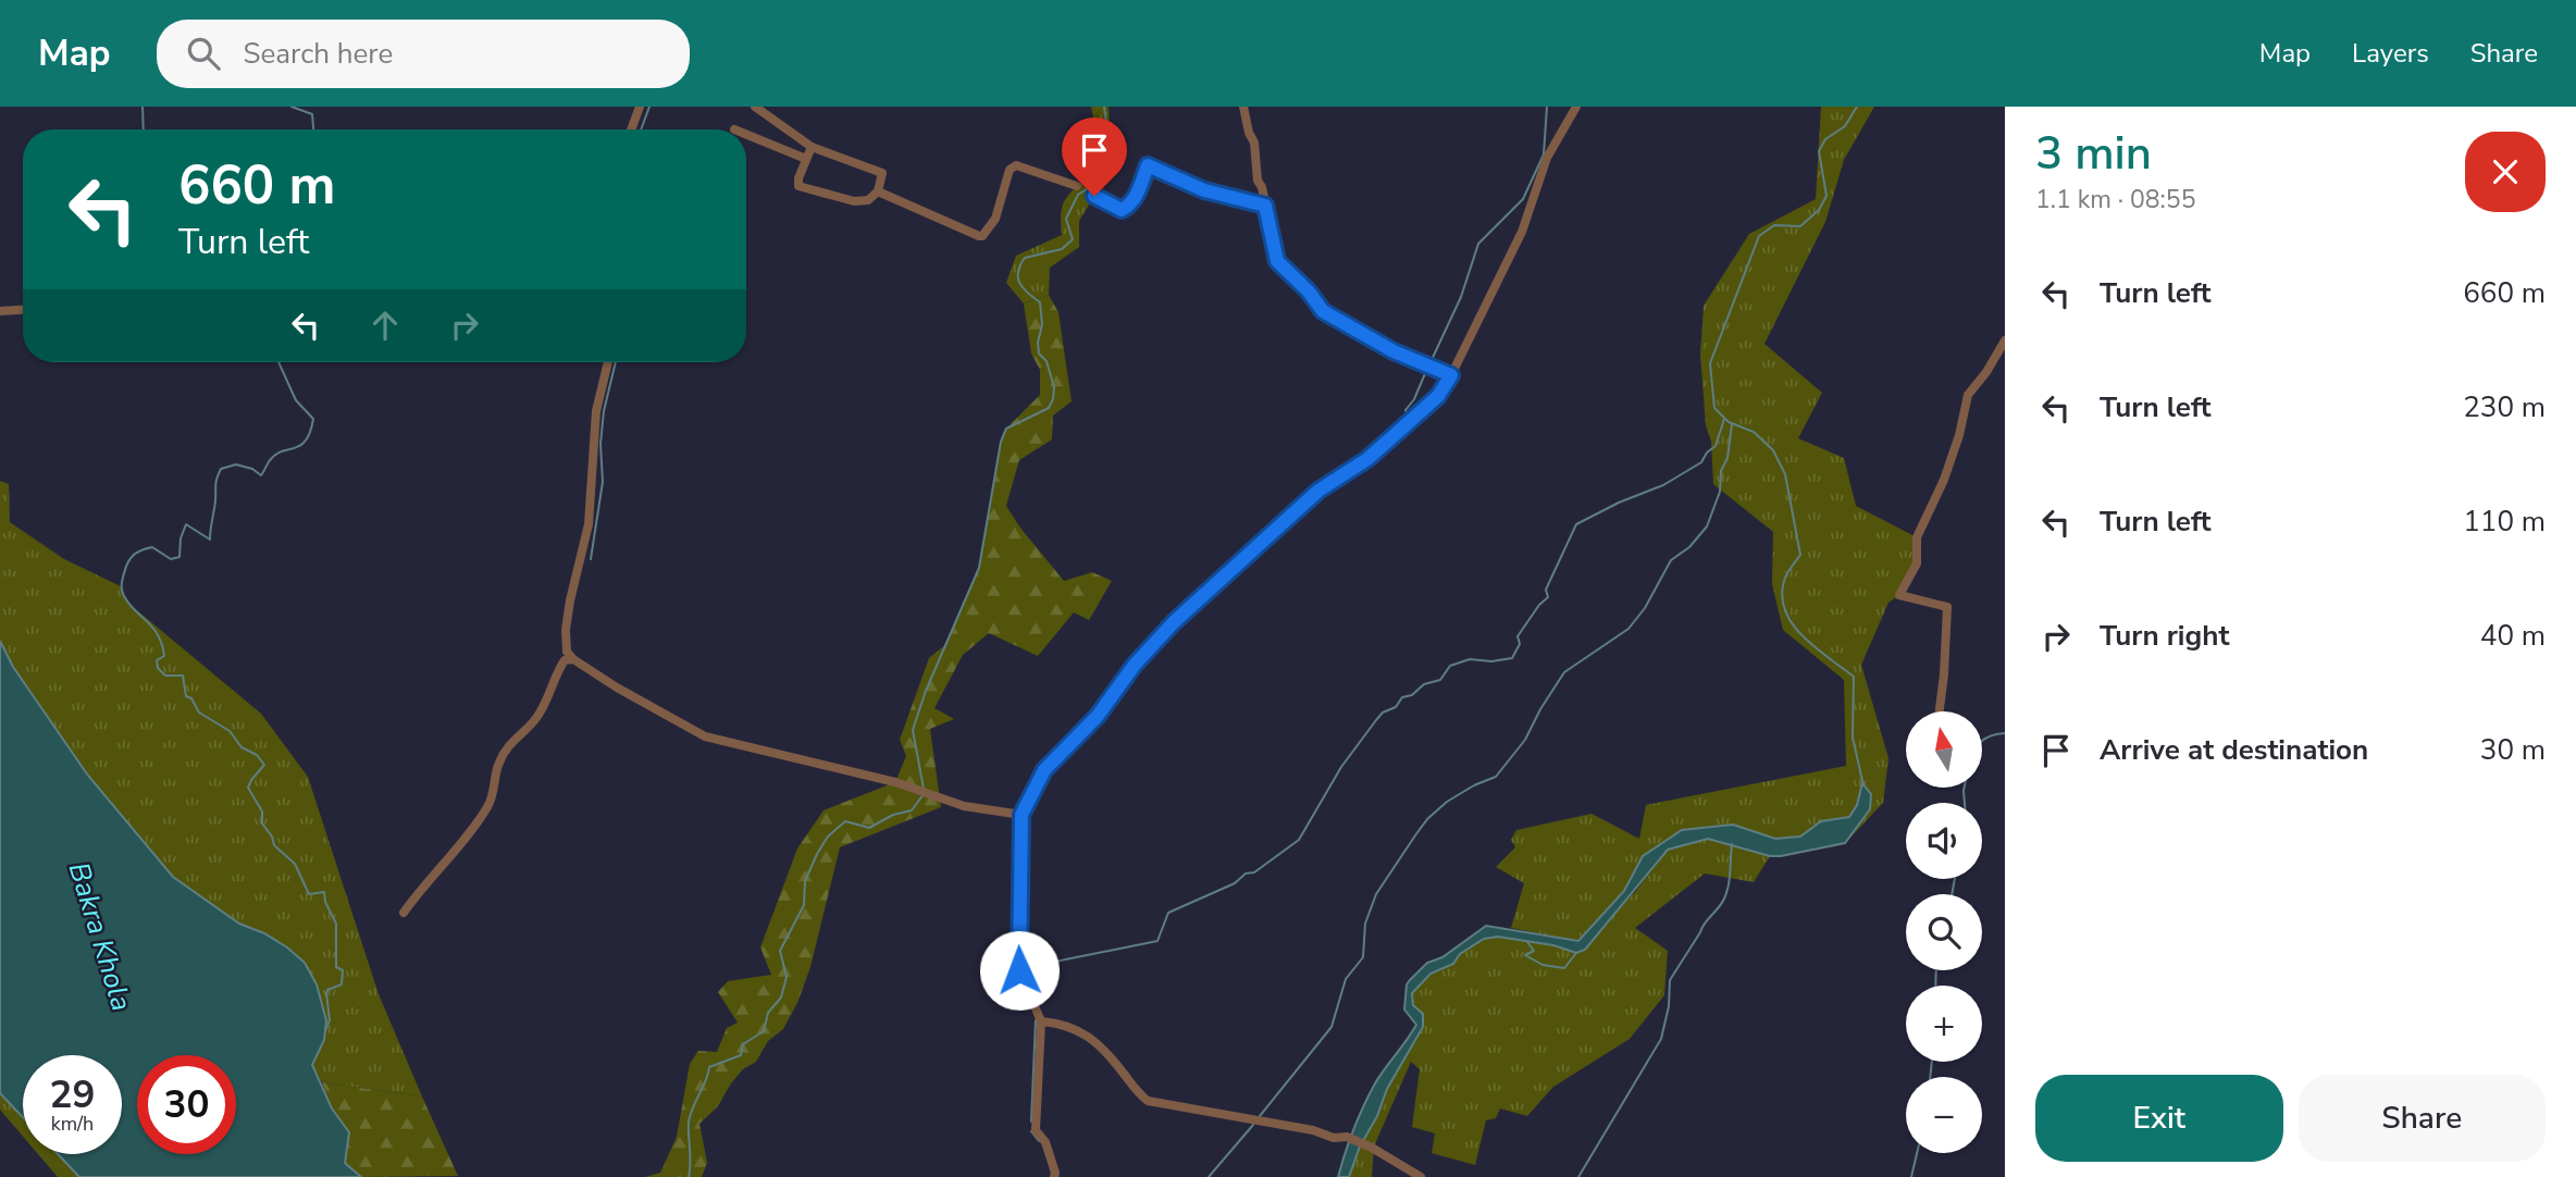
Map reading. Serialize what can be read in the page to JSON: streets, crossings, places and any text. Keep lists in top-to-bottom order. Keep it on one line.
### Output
{"water":["Bakra Khola"],"north":"top","page":{"header":"Map","search":"Search here","nav":["Map","Layers","Share"],"heading":["3 min","1.1 km · 08:55"],"turn":["660 m","Turn left"],"list":[{"name":"Turn left","value":"660 m"},{"name":"Turn left","value":"230 m"},{"name":"Turn left","value":"110 m"},{"name":"Turn right","value":"40 m"},{"name":"Arrive at destination","value":"30 m"}],"map_buttons":["+","−"],"speed":"29 km/h","limit":"30","buttons":["Exit","Share"]}}
